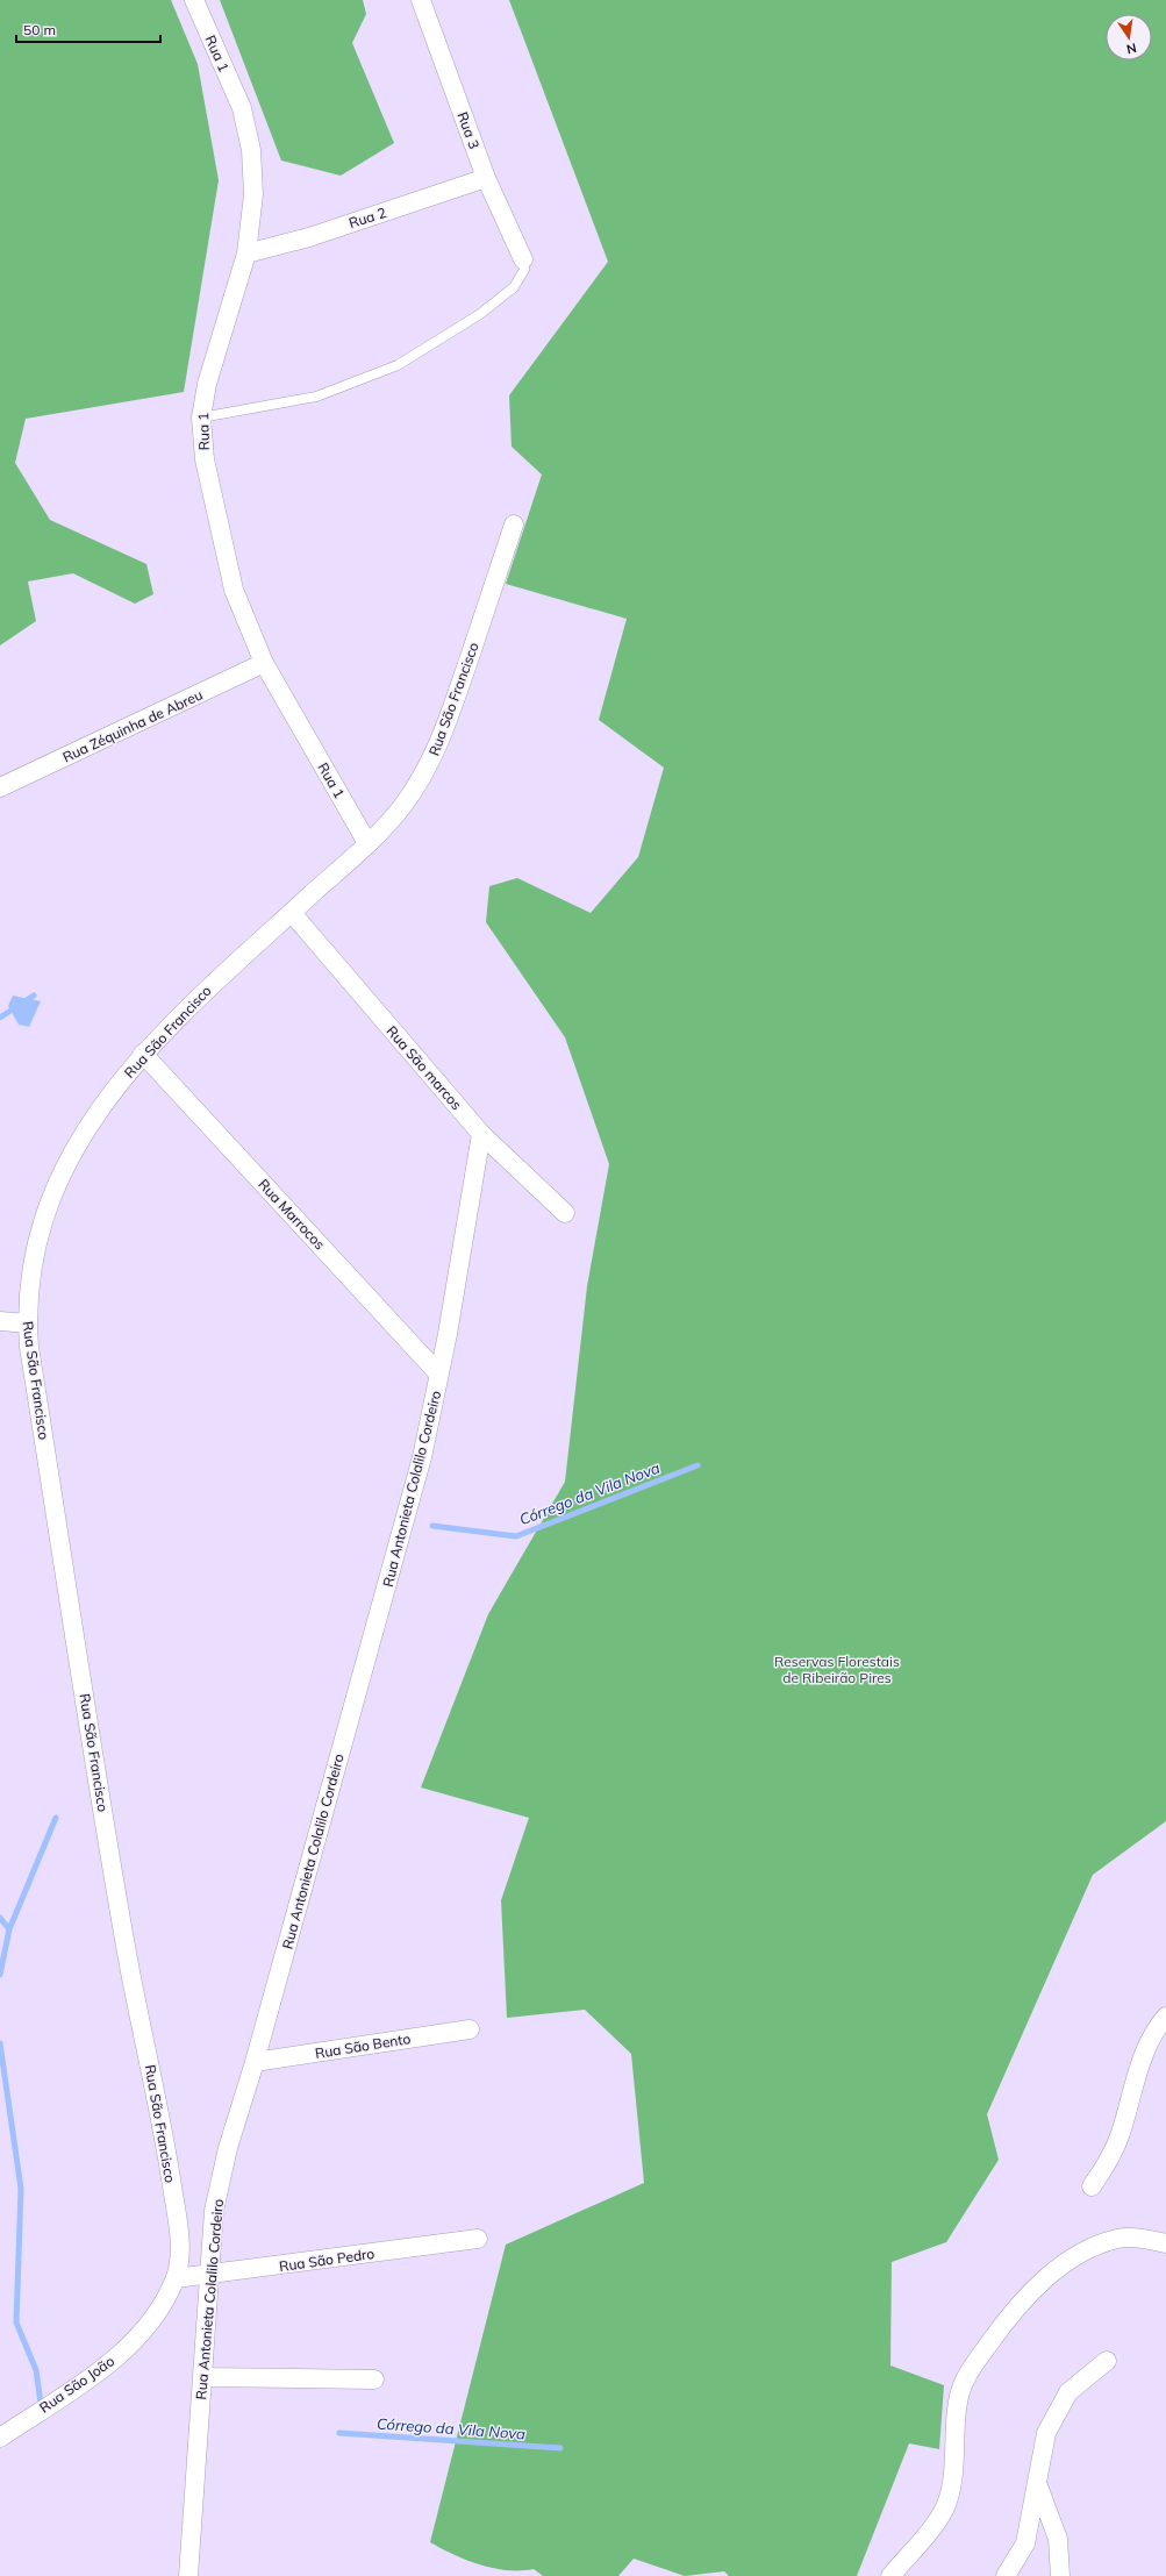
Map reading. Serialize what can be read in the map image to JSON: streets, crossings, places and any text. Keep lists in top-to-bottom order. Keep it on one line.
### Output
{"streets":{"street":["Rua 1","Rua 3","Rua 2","Rua São Francisco","Rua Zéquinha de Abreu","Rua São marcos","Rua Marrocos","Rua Antonieta Colalilo Cordeiro","Rua São Bento","Rua São Pedro","Rua São João"]},"crossings":[["Rua 1","Rua 2"],["Rua 1","Rua São Francisco"],["Rua 1","Rua Zéquinha de Abreu"],["Rua 3","Rua 2"],["Rua São Francisco","Rua São marcos"],["Rua São Francisco","Rua Marrocos"],["Rua São Francisco","Rua São Pedro"],["Rua São Francisco","Rua São João"],["Rua São marcos","Rua Antonieta Colalilo Cordeiro"],["Rua Marrocos","Rua Antonieta Colalilo Cordeiro"],["Rua Antonieta Colalilo Cordeiro","Rua São Bento"],["Rua Antonieta Colalilo Cordeiro","Rua São Pedro"],["Rua São Pedro","Rua São João"]],"water":["Córrego da Vila Nova"],"parks":["Reservas Florestais de Ribeirão Pires"],"scale_bar":"50 m","north":"bottom"}
